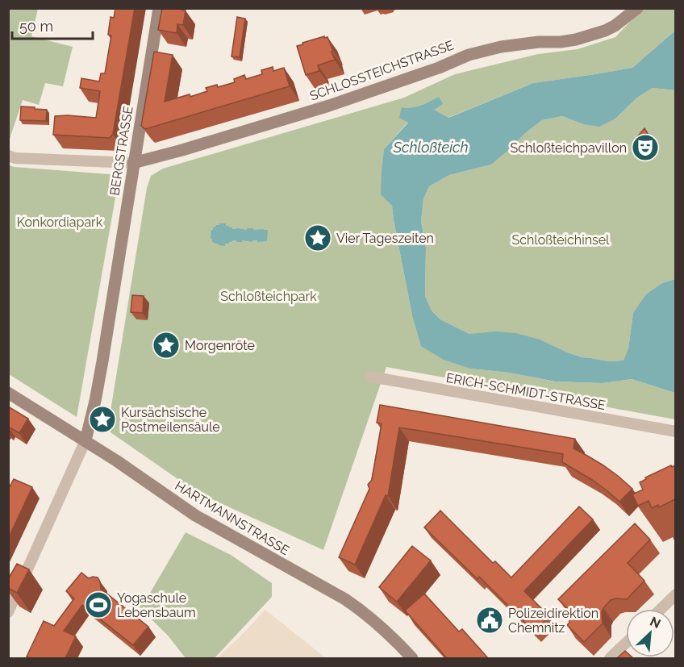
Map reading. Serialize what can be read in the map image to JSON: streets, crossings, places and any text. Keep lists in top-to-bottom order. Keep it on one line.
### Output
{"streets":{"main road":["SCHLOSSTEICHSTRASSE","BERGSTRASSE","HARTMANNSTRASSE"],"street":["ERICH-SCHMIDT-STRASSE"]},"crossings":[["SCHLOSSTEICHSTRASSE","BERGSTRASSE"],["BERGSTRASSE","HARTMANNSTRASSE"]],"water":["Schloßteich"],"parks":["Konkordiapark","Schloßteichinsel","Schloßteichpark"],"places":{"theatre":["Schloßteichpavillon"],"place":["Vier Tageszeiten","Morgenröte","Kursächsische Postmeilensäule"],"sports":["Yogaschule Lebensbaum"],"public building":["Polizeidirektion Chemnitz"]},"scale_bar":"50 m","north":"top right"}
